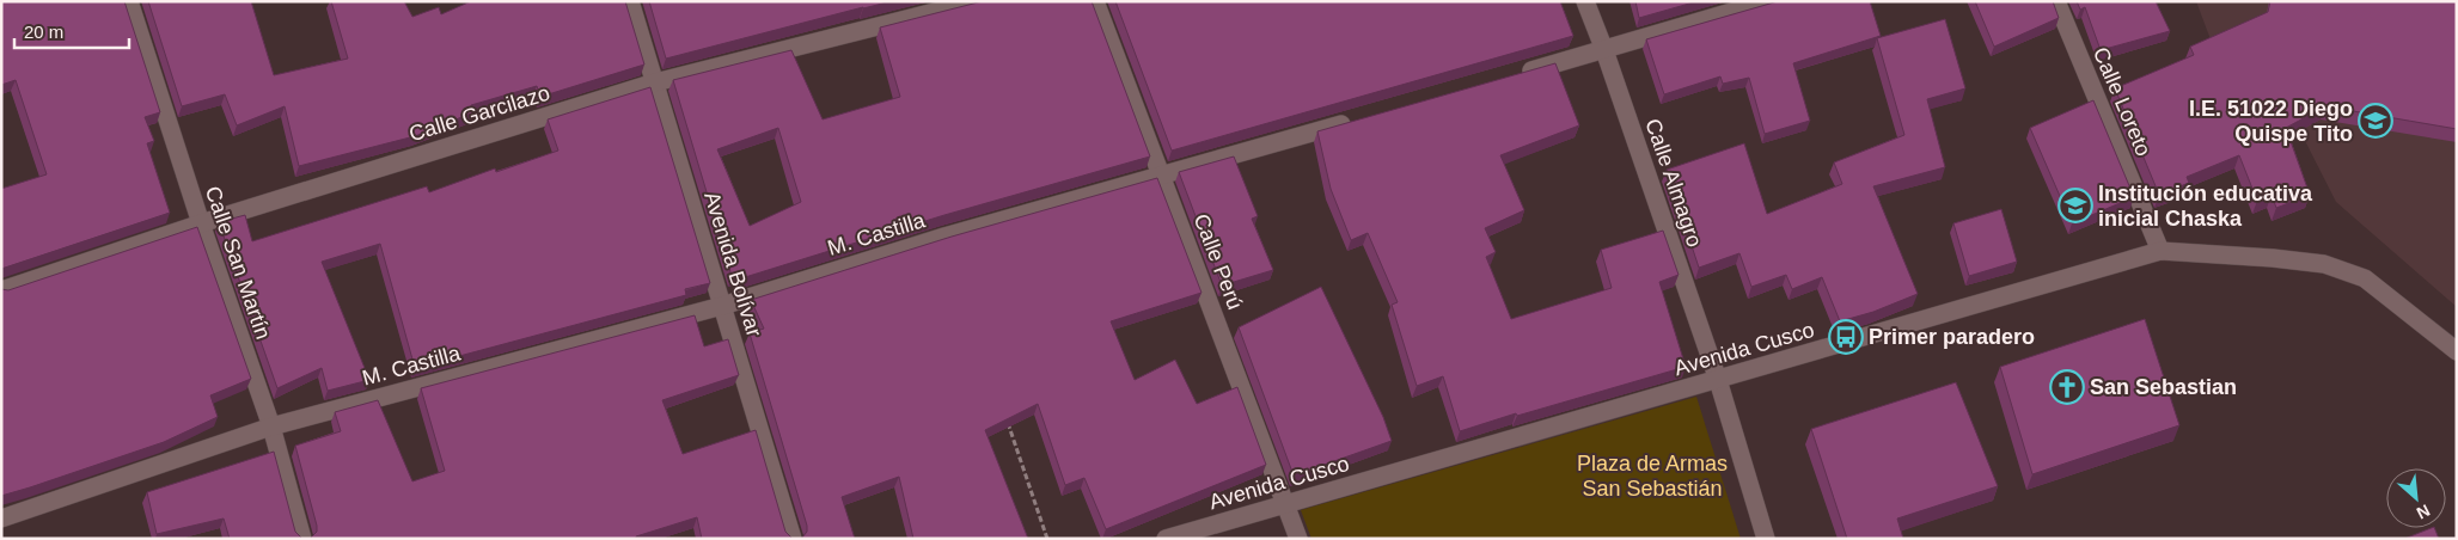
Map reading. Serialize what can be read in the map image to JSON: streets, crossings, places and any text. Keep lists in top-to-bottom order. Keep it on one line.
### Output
{"streets":{"street":["Calle Loreto","Calle Garcilazo","Calle Almagro","M. Castilla","Calle Perú","Calle San Martín","Avenida Bolívar","Avenida Cusco"]},"crossings":[["Calle Loreto","Avenida Cusco"],["Calle Garcilazo","Calle San Martín"],["Calle Garcilazo","Avenida Bolívar"],["Calle Almagro","Avenida Cusco"],["M. Castilla","Calle Perú"],["M. Castilla","Calle San Martín"],["M. Castilla","Avenida Bolívar"],["Calle Perú","Avenida Cusco"]],"parks":["Plaza de Armas San Sebastián"],"places":{"school or university":["I.E. 51022 Diego Quispe Tito","Institución educativa inicial Chaska"],"bus stop":["Primer paradero"],"church":["San Sebastian"]},"scale_bar":"20 m","north":"bottom right"}
